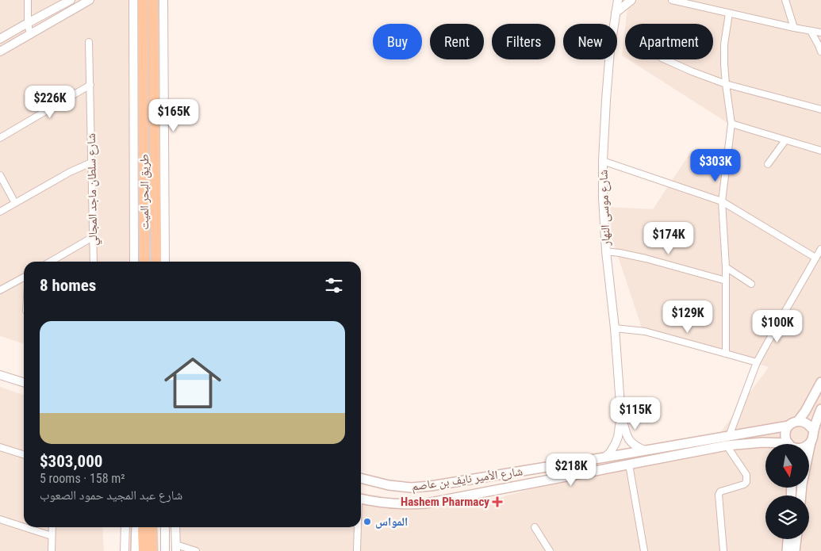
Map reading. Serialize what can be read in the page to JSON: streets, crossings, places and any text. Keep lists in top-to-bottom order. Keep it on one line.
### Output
{"streets":{"main road":["طريق البحر الميت","شارع الأمير نايف بن عاصم"],"street":["شارع سلطان ماجد المجالي","شارع موسى النهار"]},"crossings":[["شارع موسى النهار","شارع الأمير نايف بن عاصم"]],"places":{"health":["Hashem Pharmacy"],"other":["المواس"]},"north":"bottom","page":{"chip":["Buy","Rent","Filters","New","Apartment"],"price":["$226K","$165K","$303K","$174K","$129K","$100K","$115K","$218K"],"heading":"8 homes","list":[{"name":"$303,000","note":"5 rooms · 158 m² · شارع عبد المجيد حمود الصعوب"}]}}
